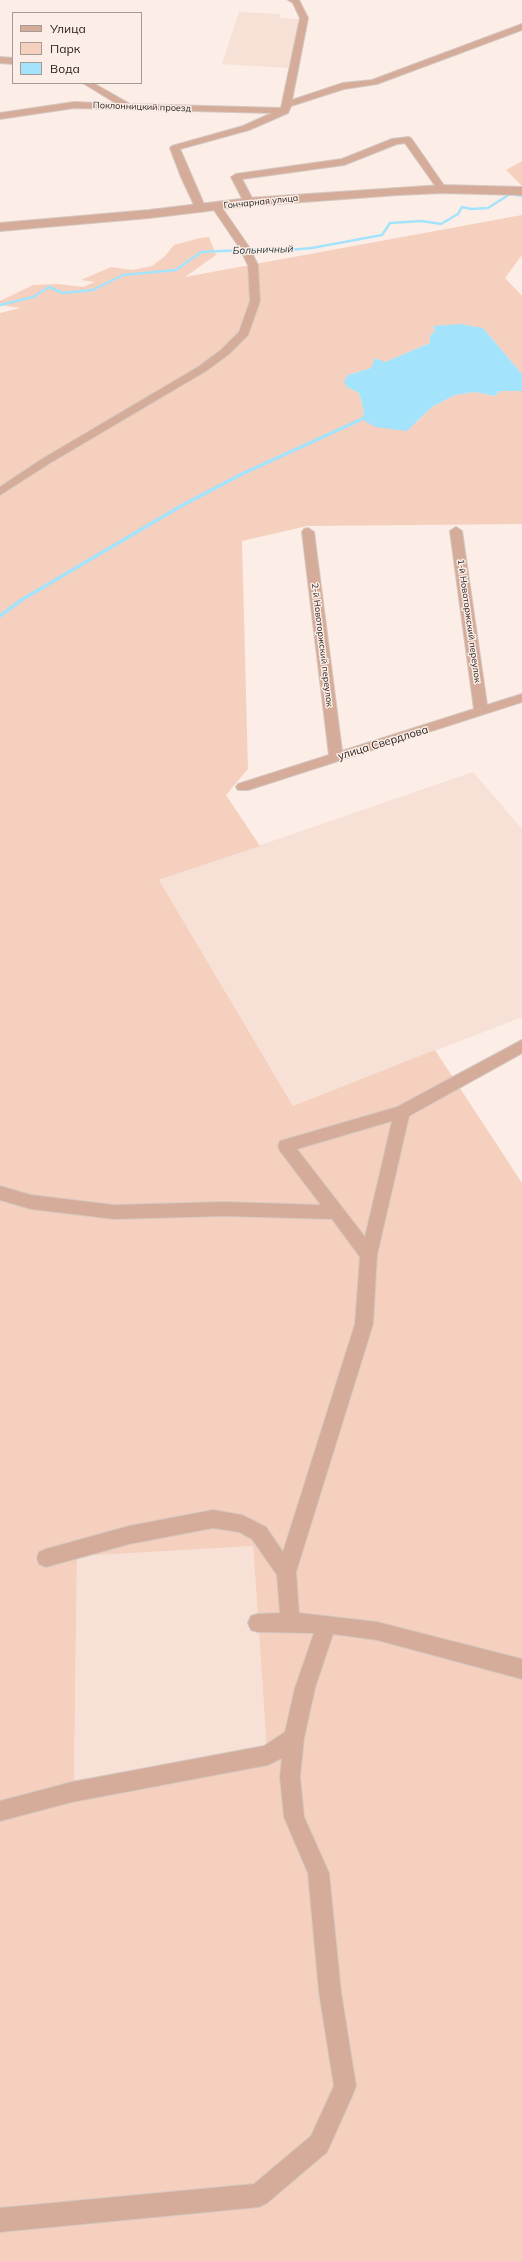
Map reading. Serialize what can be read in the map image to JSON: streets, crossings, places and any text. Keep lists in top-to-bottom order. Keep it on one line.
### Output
{"streets":{"street":["Поклонницкий проезд","Гончарная улица","1-й Новоторжский переулок","2-й Новоторжский переулок","улица Свердлова"]},"crossings":[["1-й Новоторжский переулок","улица Свердлова"],["2-й Новоторжский переулок","улица Свердлова"]],"water":["Больничный"],"legend":["Улица","Парк","Вода"]}
